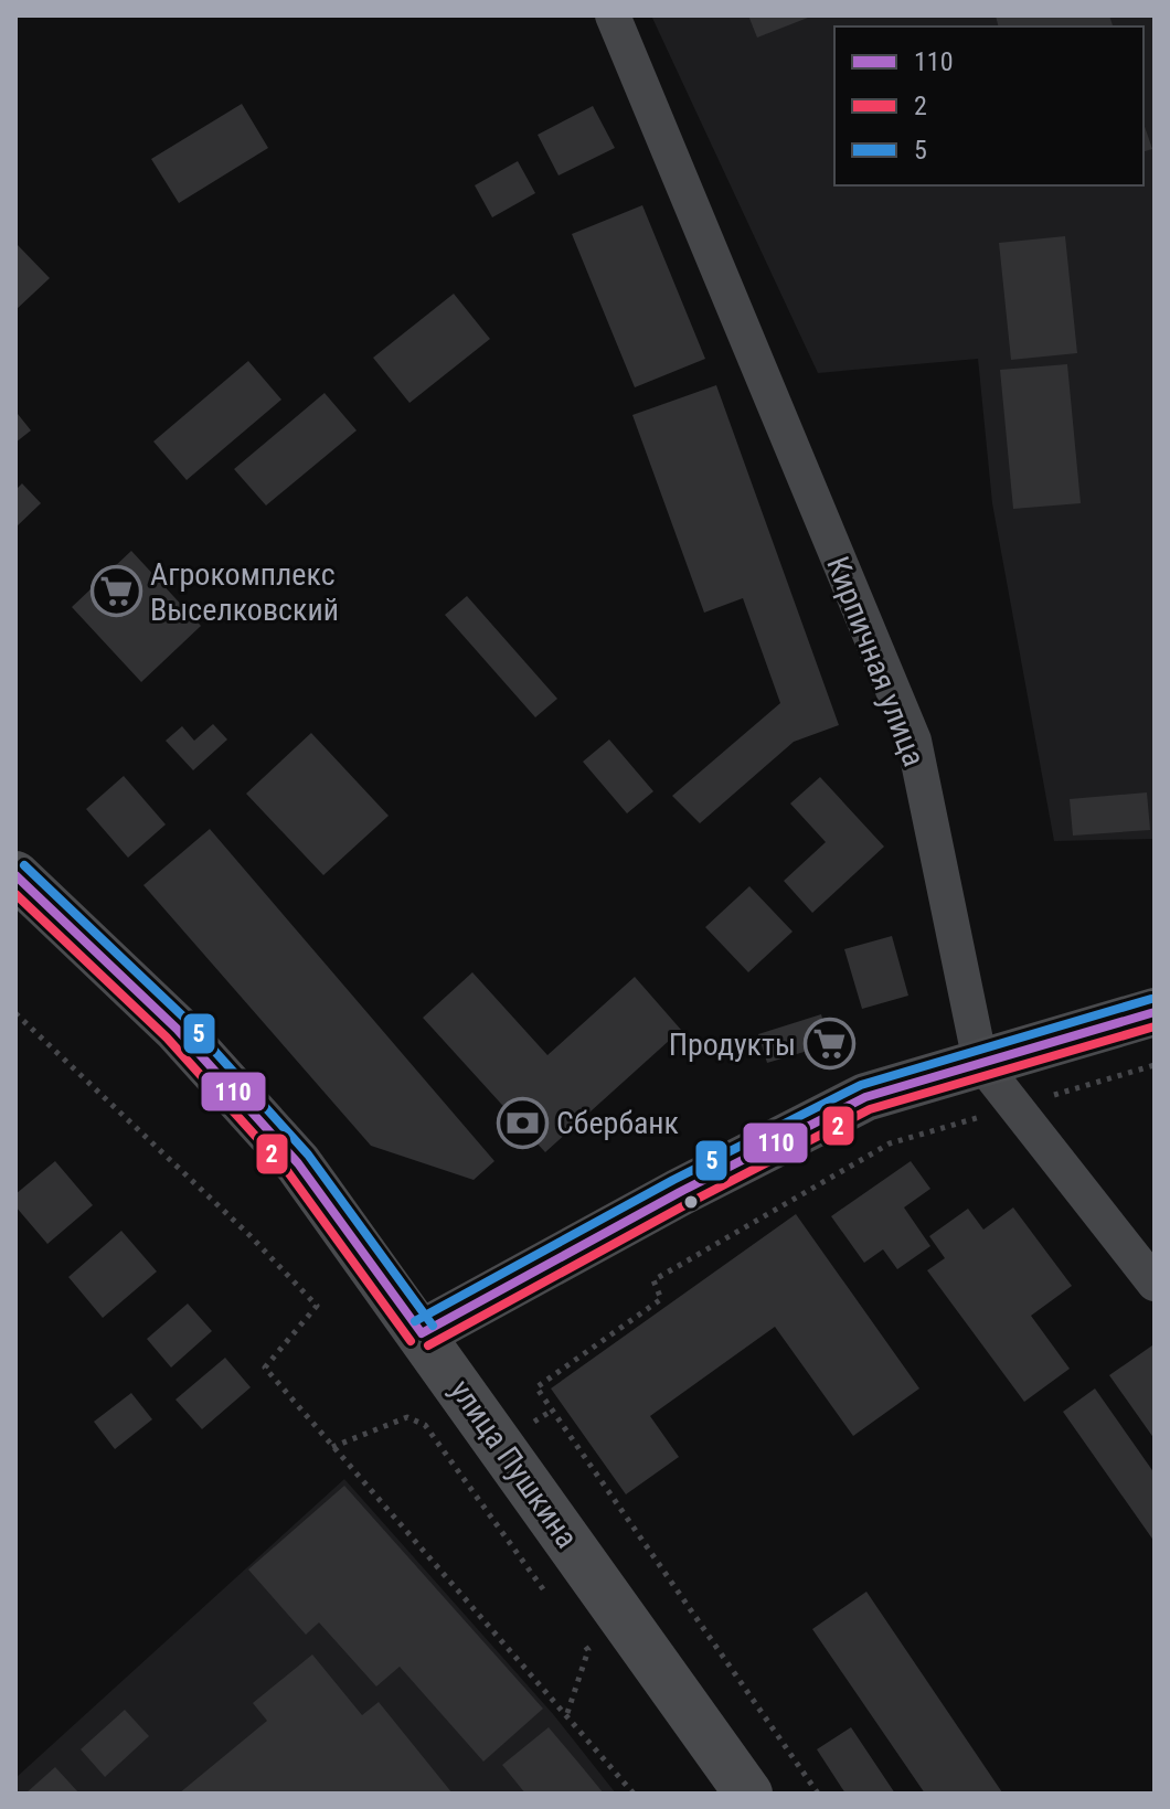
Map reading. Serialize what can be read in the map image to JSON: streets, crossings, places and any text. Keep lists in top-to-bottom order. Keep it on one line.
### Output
{"streets":{"main road":["улица Пушкина"],"street":["Кирпичная улица"]},"places":{"supermarket":["Агрокомплекс Выселковский","Продукты"],"bank":["Сбербанк"]},"lines":["transit line 5","transit line 110","transit line 2"],"legend":["110","2","5"]}
